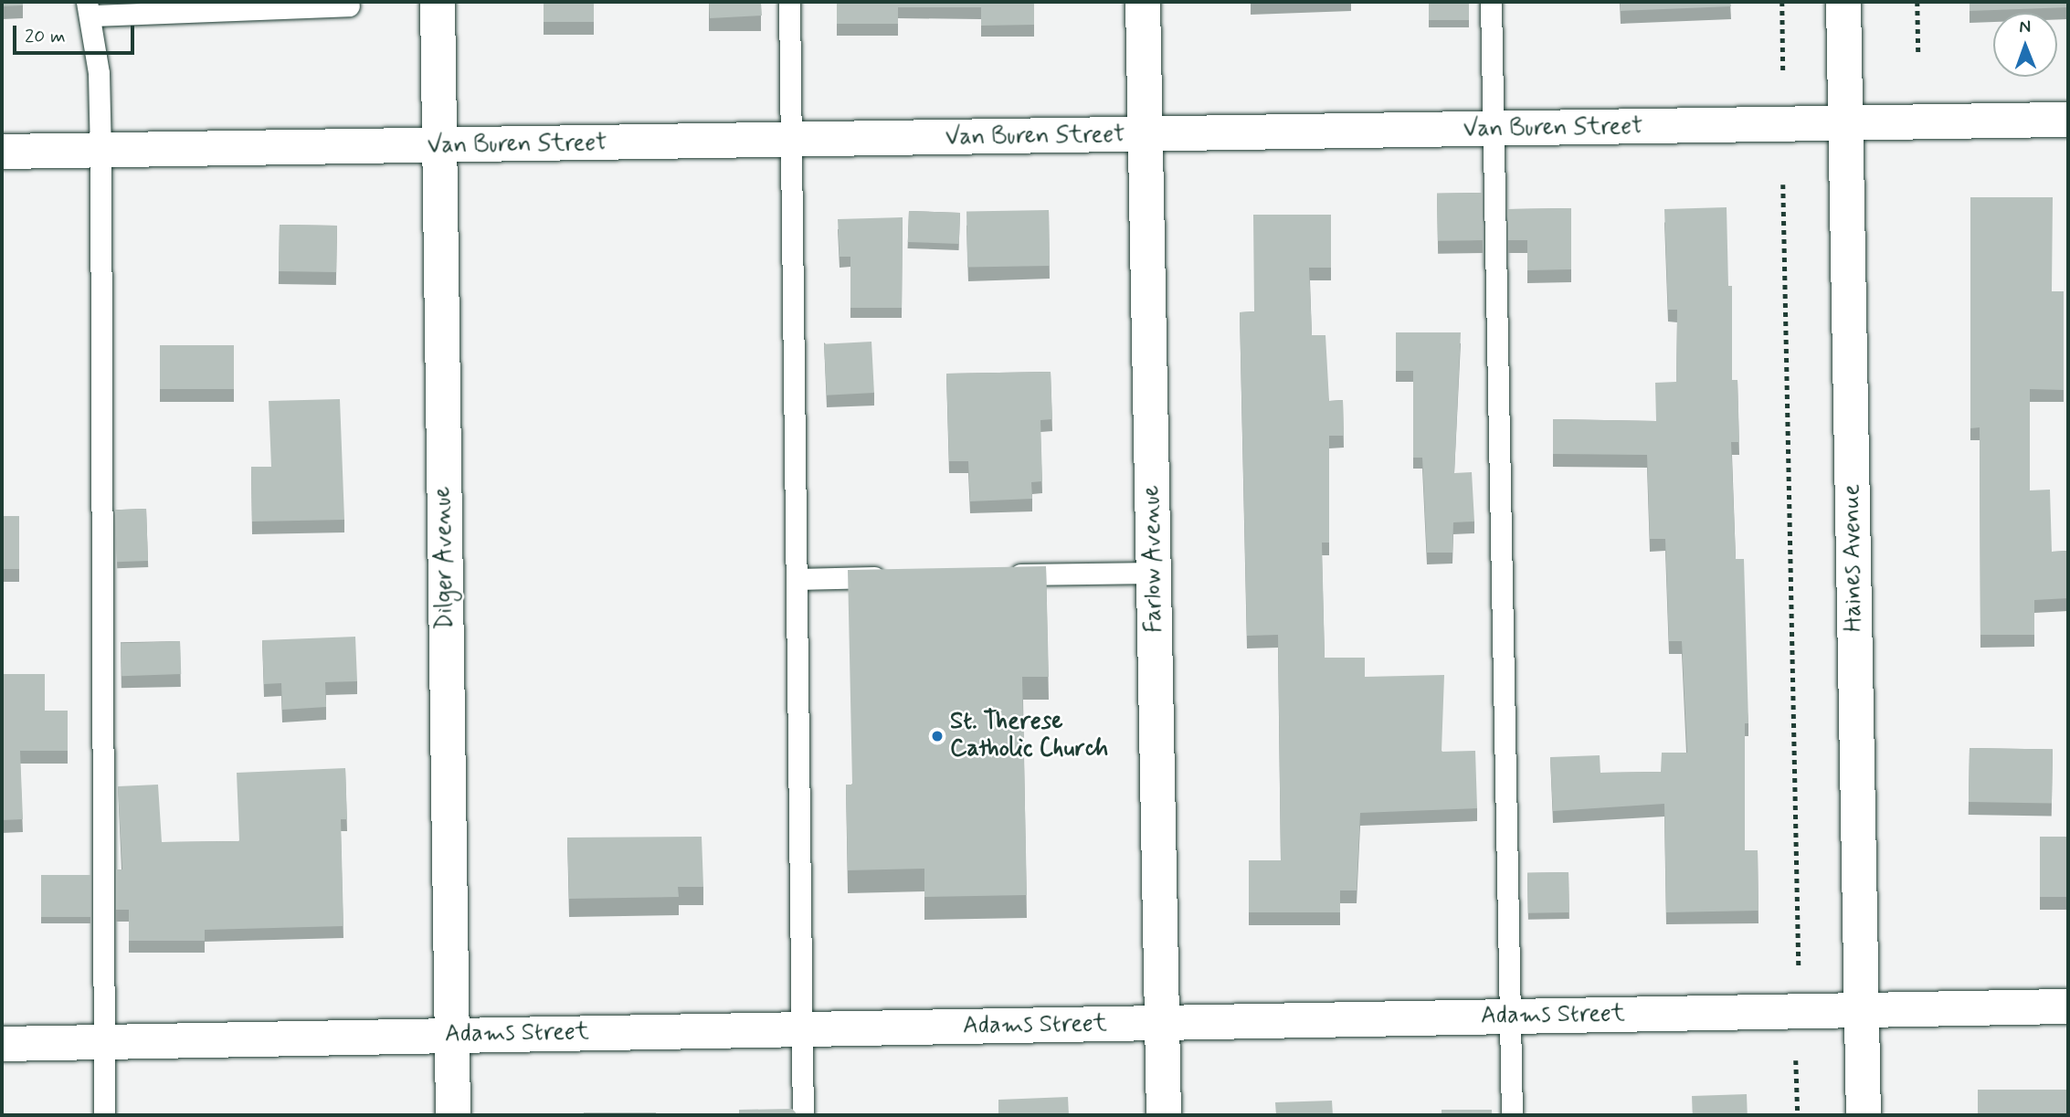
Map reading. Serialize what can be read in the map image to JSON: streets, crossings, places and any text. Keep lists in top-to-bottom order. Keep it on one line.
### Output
{"streets":{"street":["Van Buren Street","Dilger Avenue","Haines Avenue","Farlow Avenue","Adams Street"]},"crossings":[["Van Buren Street","Dilger Avenue"],["Van Buren Street","Haines Avenue"],["Van Buren Street","Farlow Avenue"],["Dilger Avenue","Adams Street"],["Haines Avenue","Adams Street"],["Farlow Avenue","Adams Street"]],"places":["St. Therese Catholic Church"],"scale_bar":"20 m","north":"top"}
